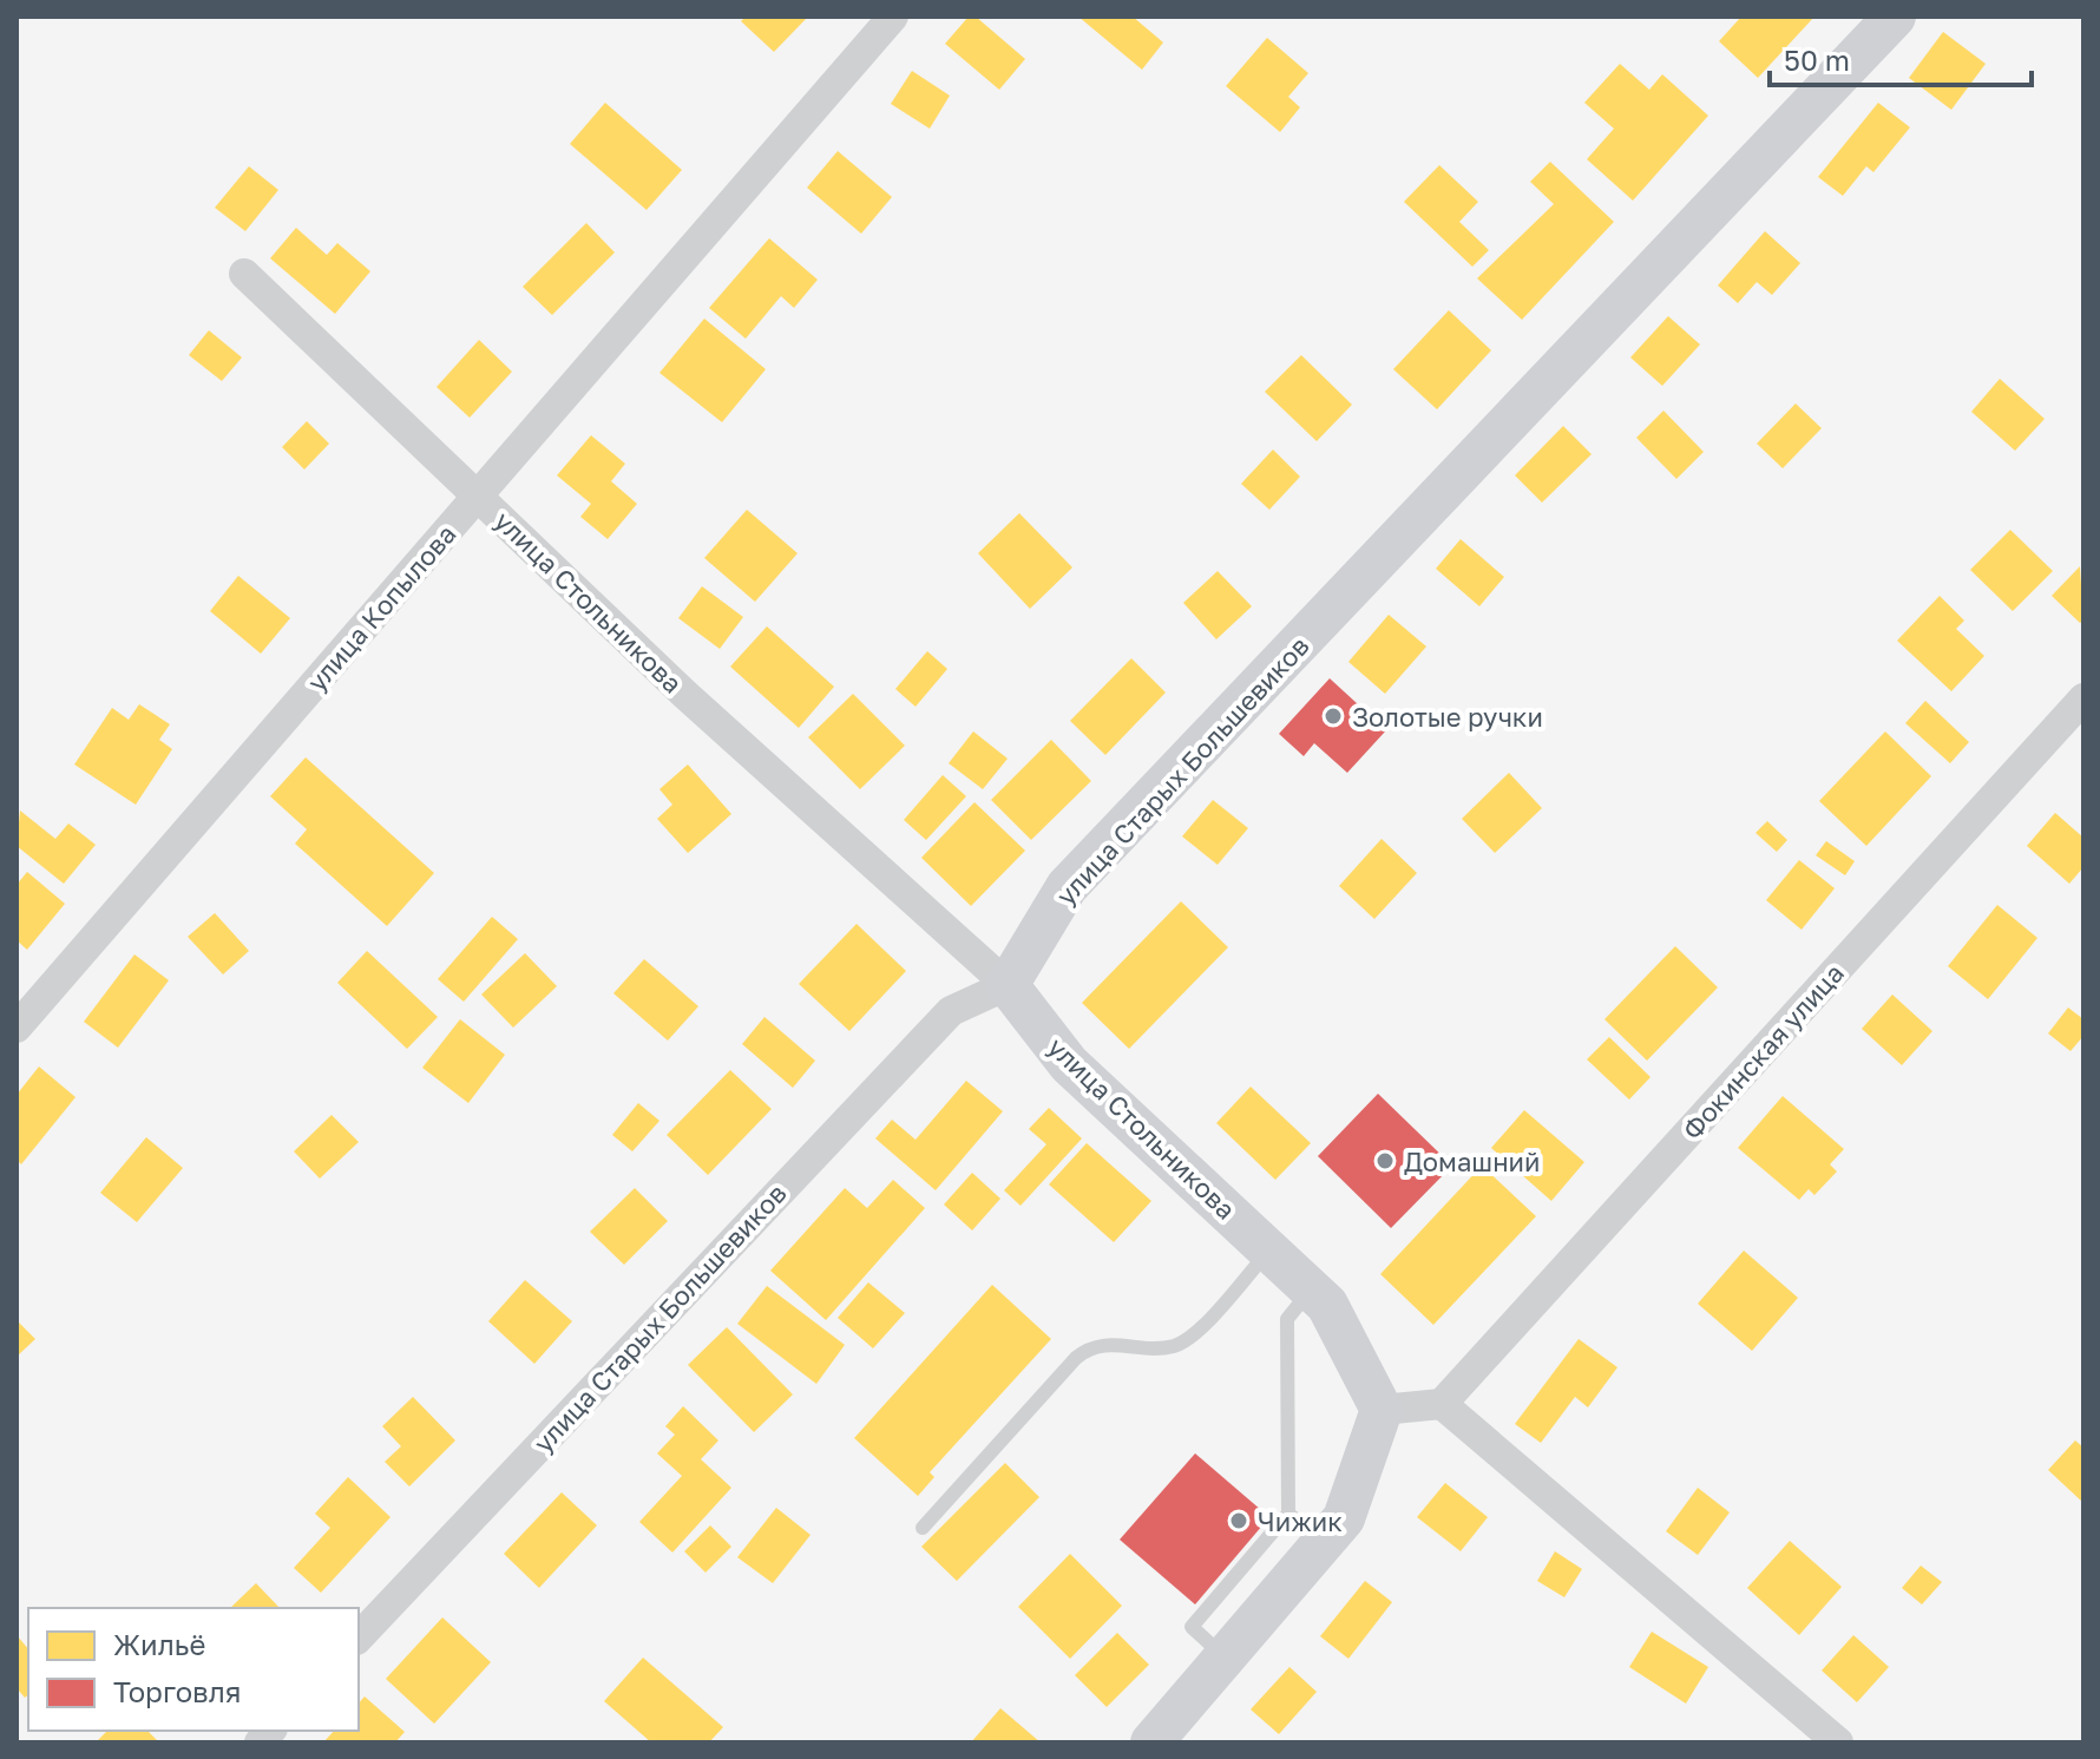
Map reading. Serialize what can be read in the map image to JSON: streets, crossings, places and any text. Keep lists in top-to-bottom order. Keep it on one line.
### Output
{"streets":{"main road":["улица Стольникова","улица Старых Большевиков"],"street":["улица Копылова","Фокинская улица"]},"crossings":[["улица Стольникова","улица Копылова"],["улица Стольникова","улица Старых Большевиков"]],"places":["Золотые ручки","Домашний","Чижик"],"legend":["Жильё","Торговля"],"scale_bar":"50 m"}
